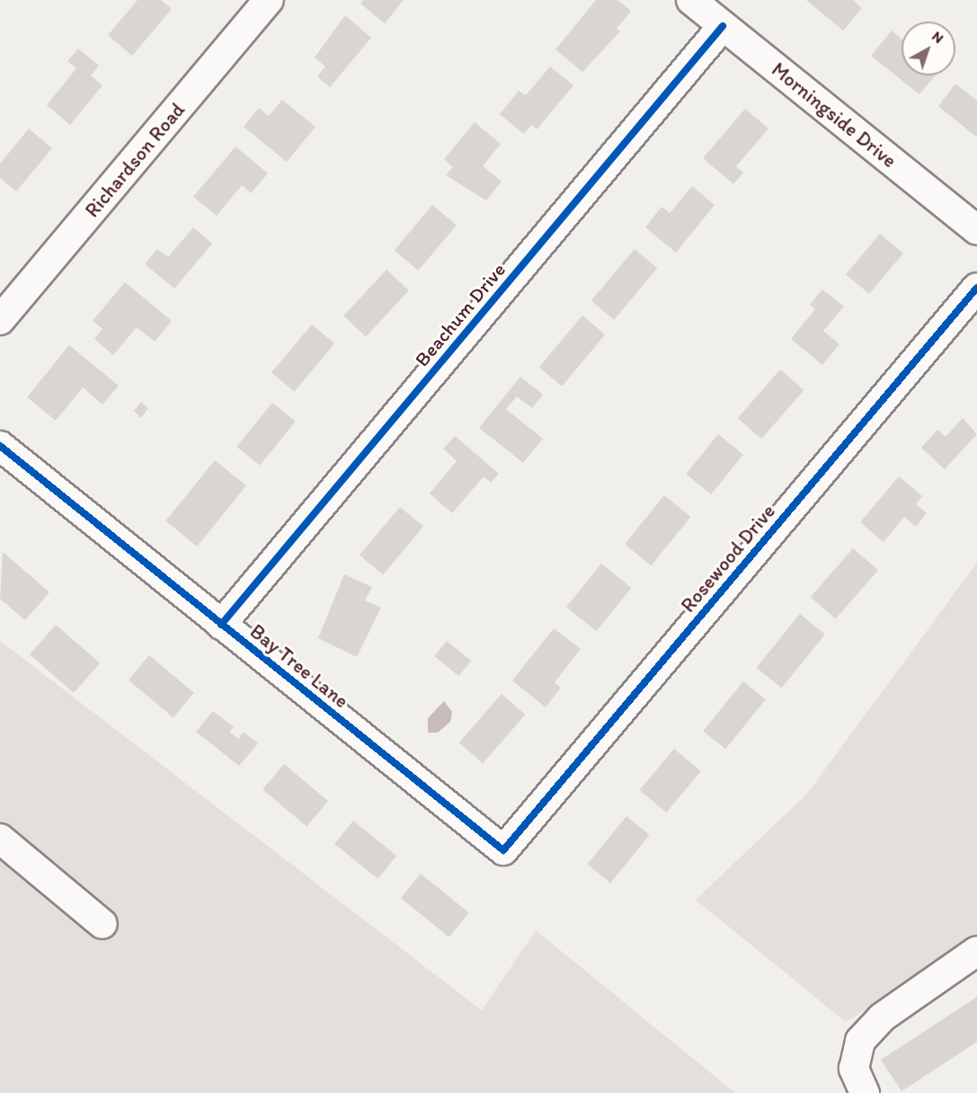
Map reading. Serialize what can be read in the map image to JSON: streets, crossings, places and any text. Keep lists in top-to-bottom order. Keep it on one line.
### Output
{"streets":{"street":["Morningside Drive","Richardson Road","Beachum Drive","Rosewood Drive","Bay Tree Lane"]},"crossings":[["Morningside Drive","Beachum Drive"],["Beachum Drive","Bay Tree Lane"],["Rosewood Drive","Bay Tree Lane"]],"north":"top right"}
